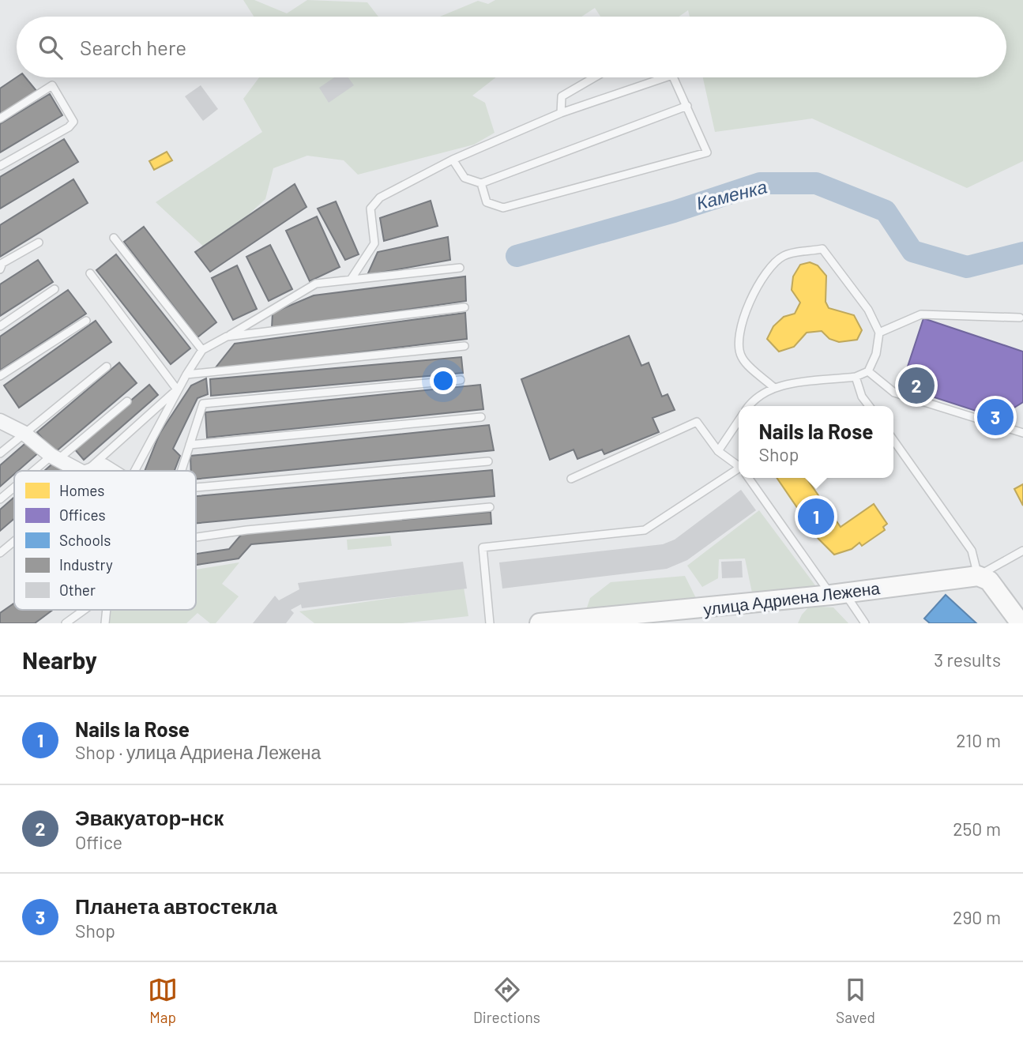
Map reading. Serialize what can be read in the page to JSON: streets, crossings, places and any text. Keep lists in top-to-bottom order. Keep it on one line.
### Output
{"streets":{"street":["улица Адриена Лежена"]},"water":["Каменка"],"legend":["Homes","Offices","Schools","Industry","Other"],"page":{"search":"Search here","pins":["2","3","1"],"popup":["Nails la Rose","Shop"],"heading":["Nearby","3 results"],"list":[{"mark":"1","name":"Nails la Rose","note":"Shop · улица Адриена Лежена","value":"210 m"},{"mark":"2","name":"Эвакуатор-нск","note":"Office","value":"250 m"},{"mark":"3","name":"Планета автостекла","note":"Shop","value":"290 m"}],"nav":["Map","Directions","Saved"]}}
